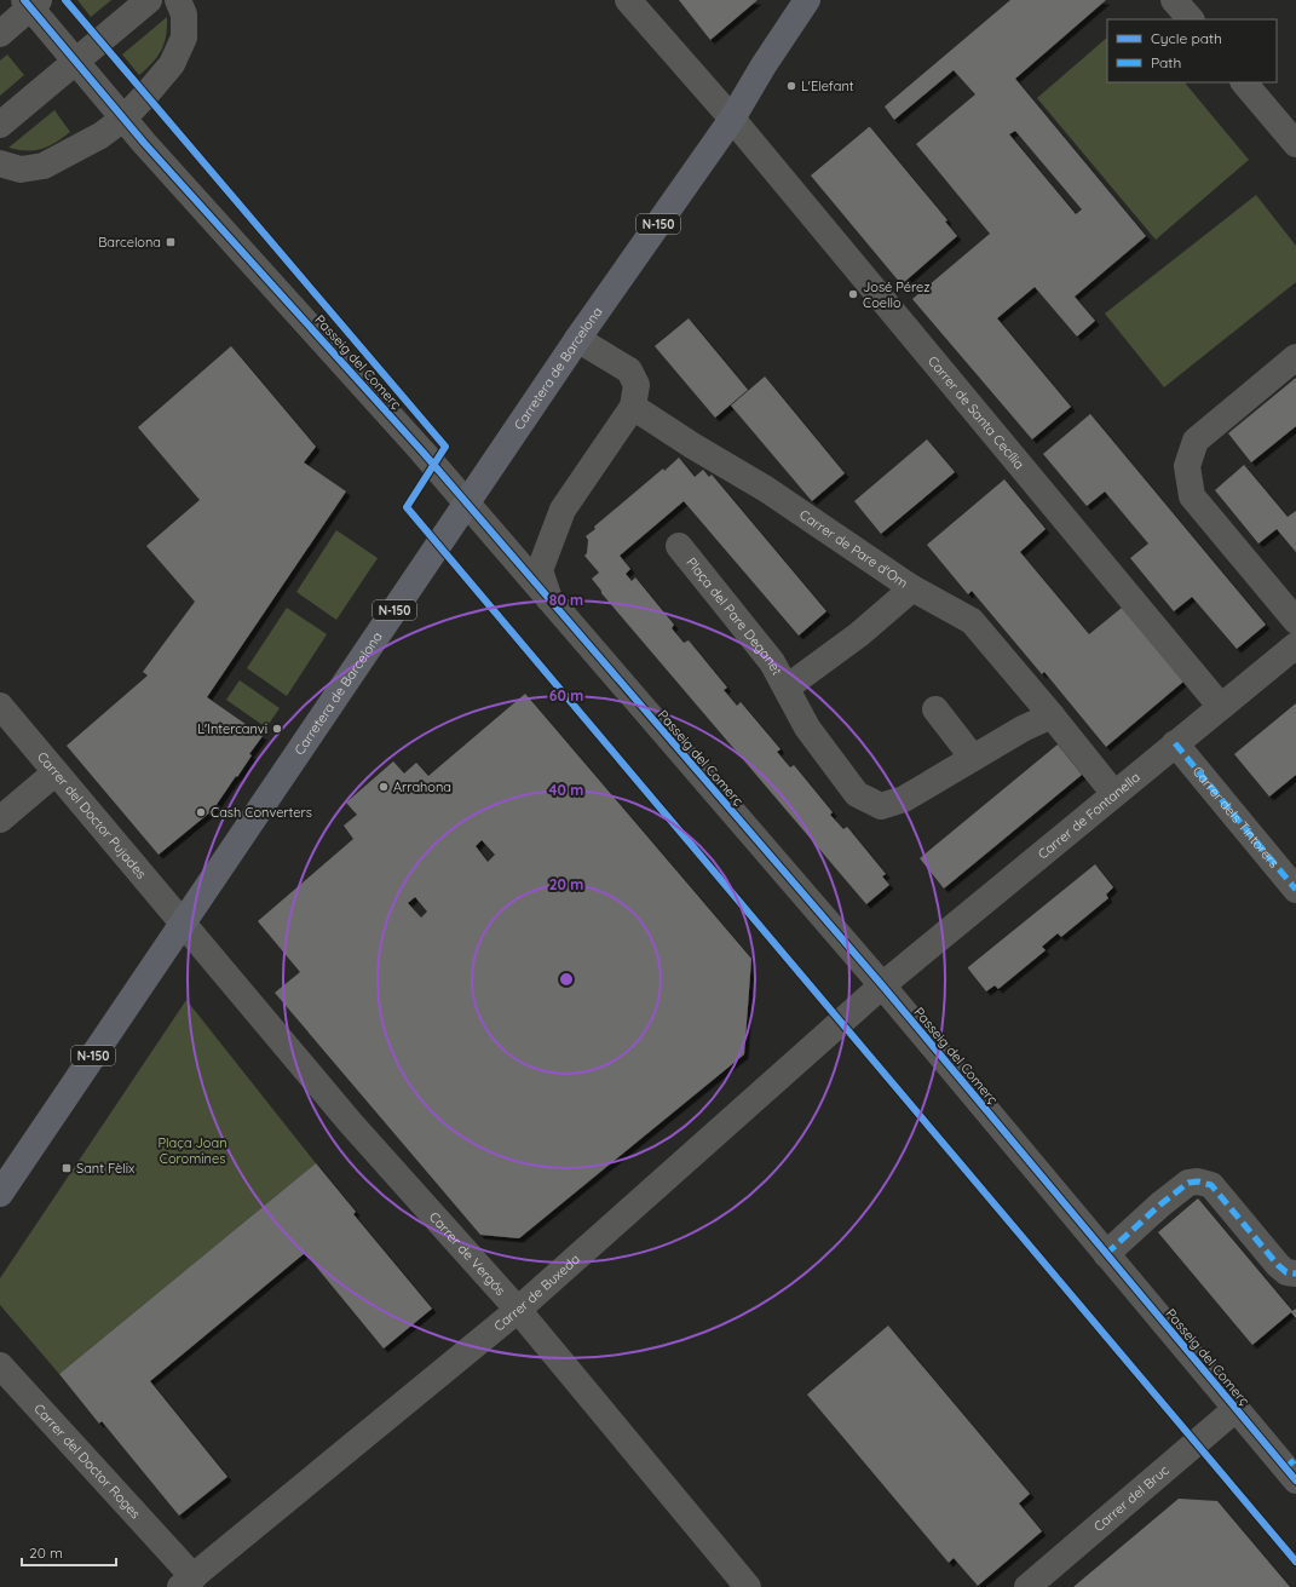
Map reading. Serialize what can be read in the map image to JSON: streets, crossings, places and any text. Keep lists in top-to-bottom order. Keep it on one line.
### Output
{"streets":{"main road":["N-150","Carretera de Barcelona"],"street":["Passeig del Comerç","Carrer de Santa Cecília","Carrer de Pare d'Om","Plaça del Pare Deganet","Carrer del Doctor Pujades","Carrer de Fontanella","Carrer dels Tintorers","Carrer de Vergós","Carrer de Buxeda","Carrer del Doctor Roges","Carrer del Bruc"]},"crossings":[["Passeig del Comerç","Carretera de Barcelona"],["Passeig del Comerç","Carrer de Fontanella"],["Passeig del Comerç","Carrer de Buxeda"],["Passeig del Comerç","Carrer del Bruc"],["Carretera de Barcelona","Carrer de Santa Cecília"],["Carretera de Barcelona","Carrer del Doctor Pujades"],["Carretera de Barcelona","Carrer de Vergós"],["Carrer de Santa Cecília","Carrer de Fontanella"],["Carrer de Pare d'Om","Plaça del Pare Deganet"],["Carrer de Pare d'Om","Carrer de Fontanella"],["Carrer del Doctor Pujades","Carrer de Vergós"],["Carrer de Fontanella","Carrer dels Tintorers"],["Carrer de Fontanella","Carrer de Buxeda"],["Carrer de Vergós","Carrer de Buxeda"],["Carrer de Buxeda","Carrer del Doctor Roges"]],"parks":["Plaça Joan Coromines"],"places":{"other":["L'Elefant","José Pérez Coello","L'Intercanvi","Arrahona","Cash Converters"],"transit":["Barcelona","Sant Fèlix"]},"legend":["Cycle path","Path"],"scale_bar":"20 m","rings":["80 m","60 m","40 m","20 m"]}
